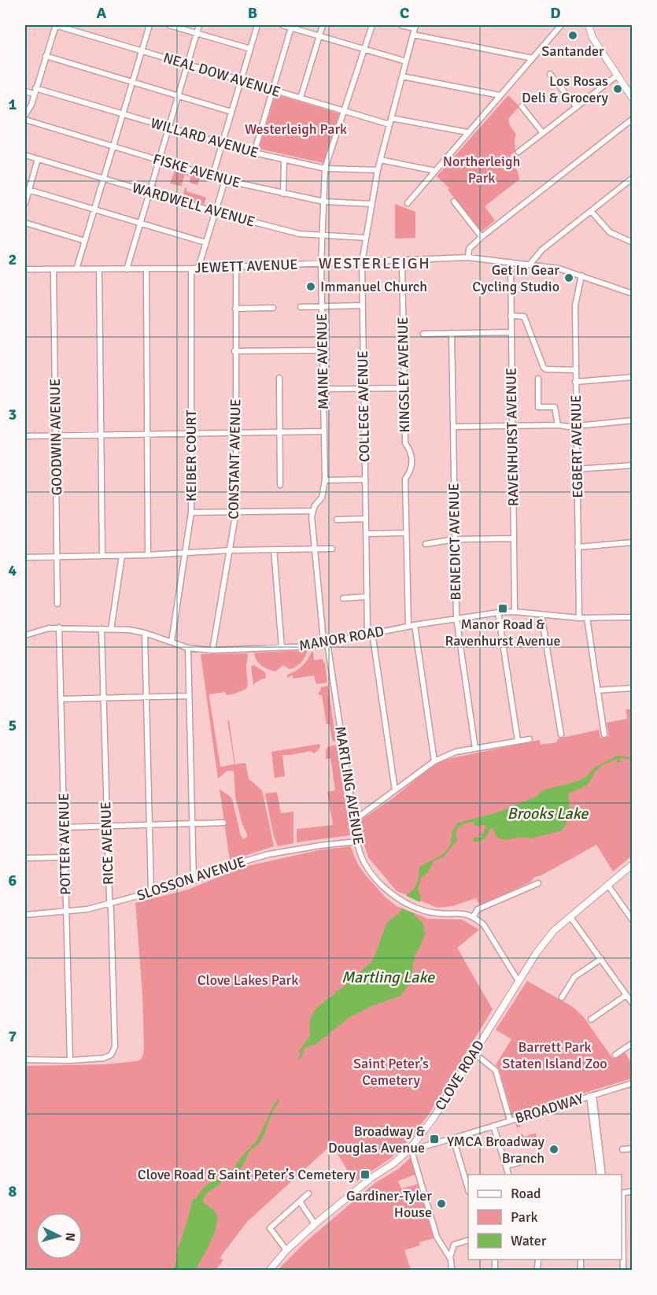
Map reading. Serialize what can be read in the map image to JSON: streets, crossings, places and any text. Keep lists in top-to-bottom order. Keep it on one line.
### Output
{"streets":{"main road":["CLOVE ROAD"],"street":["NEAL DOW AVENUE","WILLARD AVENUE","FISKE AVENUE","WARDWELL AVENUE","JEWETT AVENUE","MAINE AVENUE","KINGSLEY AVENUE","COLLEGE AVENUE","GOODWIN AVENUE","RAVENHURST AVENUE","EGBERT AVENUE","KEIBER COURT","CONSTANT AVENUE","BENEDICT AVENUE","MANOR ROAD","MARTLING AVENUE","RICE AVENUE","POTTER AVENUE","SLOSSON AVENUE","BROADWAY"]},"crossings":[["NEAL DOW AVENUE","MAINE AVENUE"],["NEAL DOW AVENUE","COLLEGE AVENUE"],["WILLARD AVENUE","MAINE AVENUE"],["WILLARD AVENUE","COLLEGE AVENUE"],["FISKE AVENUE","MAINE AVENUE"],["FISKE AVENUE","COLLEGE AVENUE"],["WARDWELL AVENUE","MAINE AVENUE"],["WARDWELL AVENUE","COLLEGE AVENUE"],["JEWETT AVENUE","MAINE AVENUE"],["JEWETT AVENUE","KINGSLEY AVENUE"],["JEWETT AVENUE","COLLEGE AVENUE"],["JEWETT AVENUE","GOODWIN AVENUE"],["JEWETT AVENUE","RAVENHURST AVENUE"],["JEWETT AVENUE","EGBERT AVENUE"],["JEWETT AVENUE","KEIBER COURT"],["JEWETT AVENUE","CONSTANT AVENUE"],["KINGSLEY AVENUE","MANOR ROAD"],["COLLEGE AVENUE","MANOR ROAD"],["RAVENHURST AVENUE","MANOR ROAD"],["EGBERT AVENUE","MANOR ROAD"],["KEIBER COURT","MANOR ROAD"],["CONSTANT AVENUE","MANOR ROAD"],["BENEDICT AVENUE","MANOR ROAD"],["MANOR ROAD","MARTLING AVENUE"],["MANOR ROAD","RICE AVENUE"],["MANOR ROAD","POTTER AVENUE"],["MARTLING AVENUE","SLOSSON AVENUE"],["RICE AVENUE","POTTER AVENUE"],["RICE AVENUE","SLOSSON AVENUE"],["POTTER AVENUE","SLOSSON AVENUE"],["CLOVE ROAD","BROADWAY"]],"districts":["WESTERLEIGH"],"water":["Brooks Lake","Martling Lake"],"parks":["Westerleigh Park","Northerleigh Park","Clove Lakes Park","Barrett Park Staten Island Zoo","Saint Peter’s Cemetery"],"places":{"other":["Santander","Los Rosas Deli & Grocery","Get In Gear Cycling Studio","Immanuel Church","YMCA Broadway Branch","Gardiner-Tyler House"],"transit":["Manor Road & Ravenhurst Avenue","Broadway & Douglas Avenue","Clove Road & Saint Peter’s Cemetery"]},"legend":["Road","Park","Water"],"north":"right","grid":{"columns":["A","B","C","D"],"rows":["1","2","3","4","5","6","7","8"]}}
